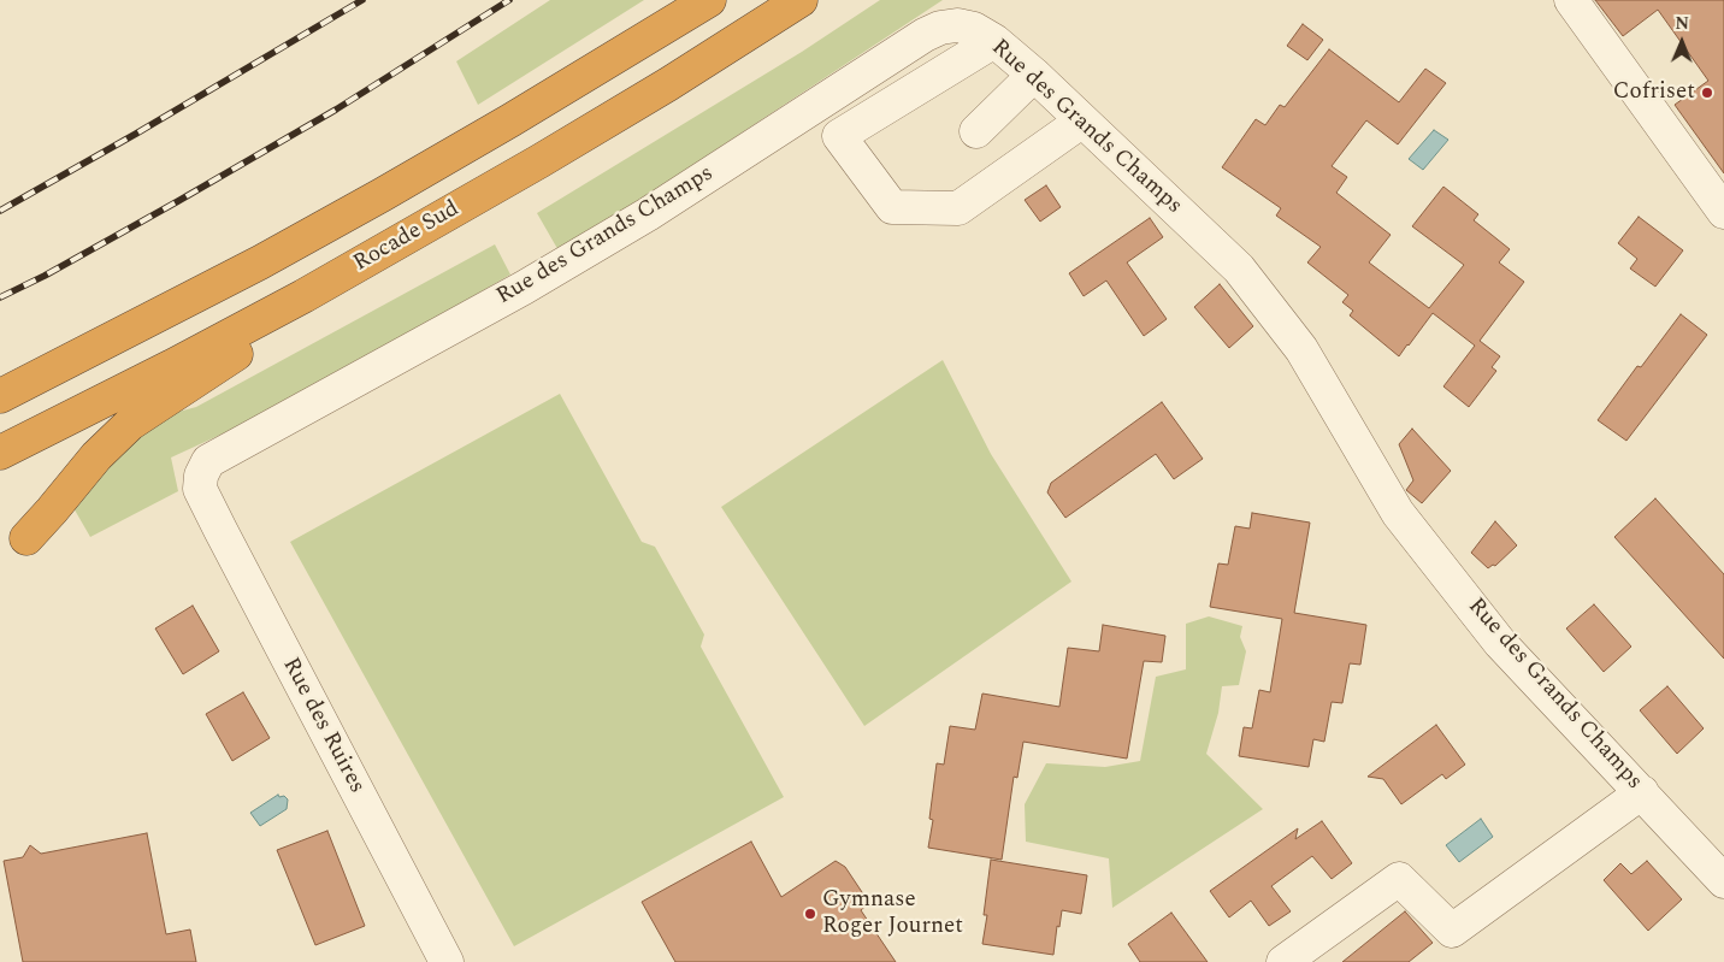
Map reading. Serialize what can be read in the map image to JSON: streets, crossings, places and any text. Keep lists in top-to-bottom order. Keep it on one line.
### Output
{"streets":{"highway":["Rocade Sud"],"street":["Rue des Grands Champs","Rue des Ruires"]},"crossings":[["Rue des Grands Champs","Rue des Ruires"]],"places":["Cofriset","Gymnase Roger Journet"],"north":"top"}
